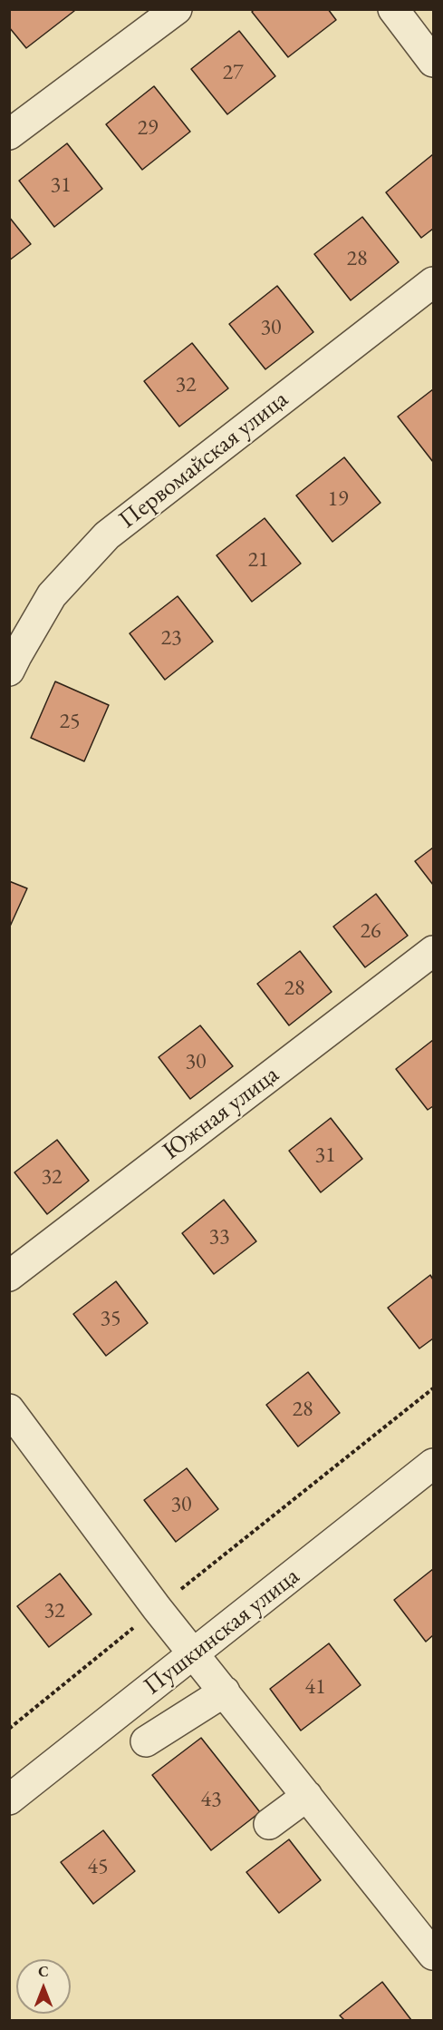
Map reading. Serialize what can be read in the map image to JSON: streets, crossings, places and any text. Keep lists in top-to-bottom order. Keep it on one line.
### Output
{"streets":{"street":["Первомайская улица","Южная улица","Пушкинская улица"]},"house_numbers":["27","29","31","28","30","32","19","21","23","25","26","28","30","31","32","33","35","28","30","32","41","43","45"],"north":"top"}
